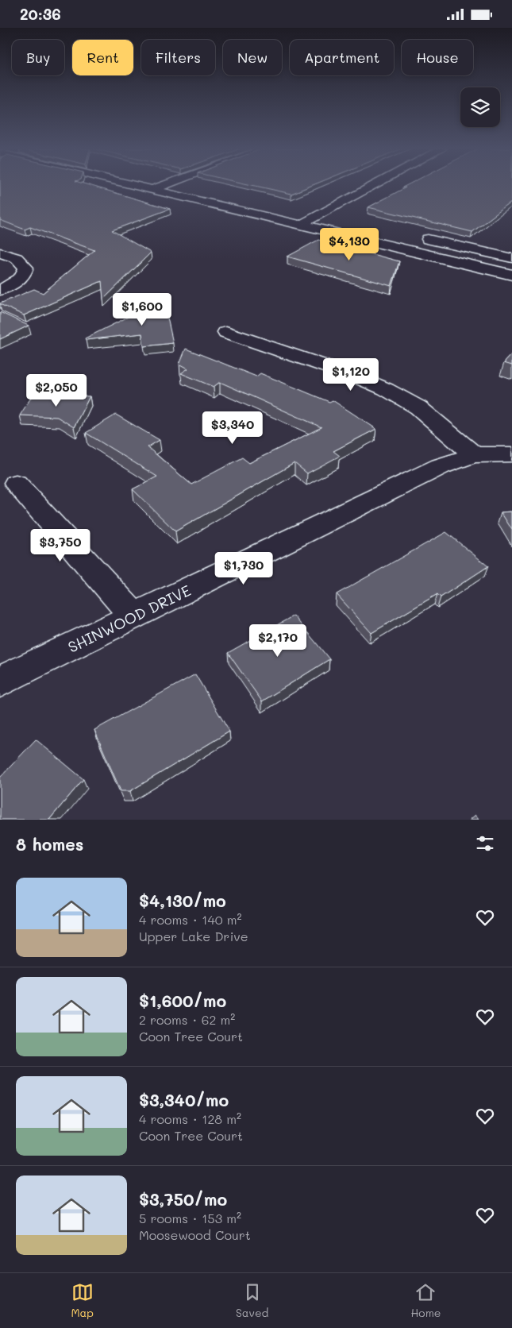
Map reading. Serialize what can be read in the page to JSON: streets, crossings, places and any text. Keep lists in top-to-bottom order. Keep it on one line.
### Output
{"streets":{"street":["SHINWOOD DRIVE"]},"page":{"status":"20:36","chip":["Buy","Rent","Filters","New","Apartment","House"],"price":["$4,130","$1,600","$1,120","$2,050","$3,340","$3,750","$1,730","$2,170"],"heading":"8 homes","list":[{"name":"$4,130/mo","note":"4 rooms · 140 m² · Upper Lake Drive"},{"name":"$1,600/mo","note":"2 rooms · 62 m² · Coon Tree Court"},{"name":"$3,340/mo","note":"4 rooms · 128 m² · Coon Tree Court"},{"name":"$3,750/mo","note":"5 rooms · 153 m² · Moosewood Court"}],"tabs":["Map","Saved","Home"]}}
